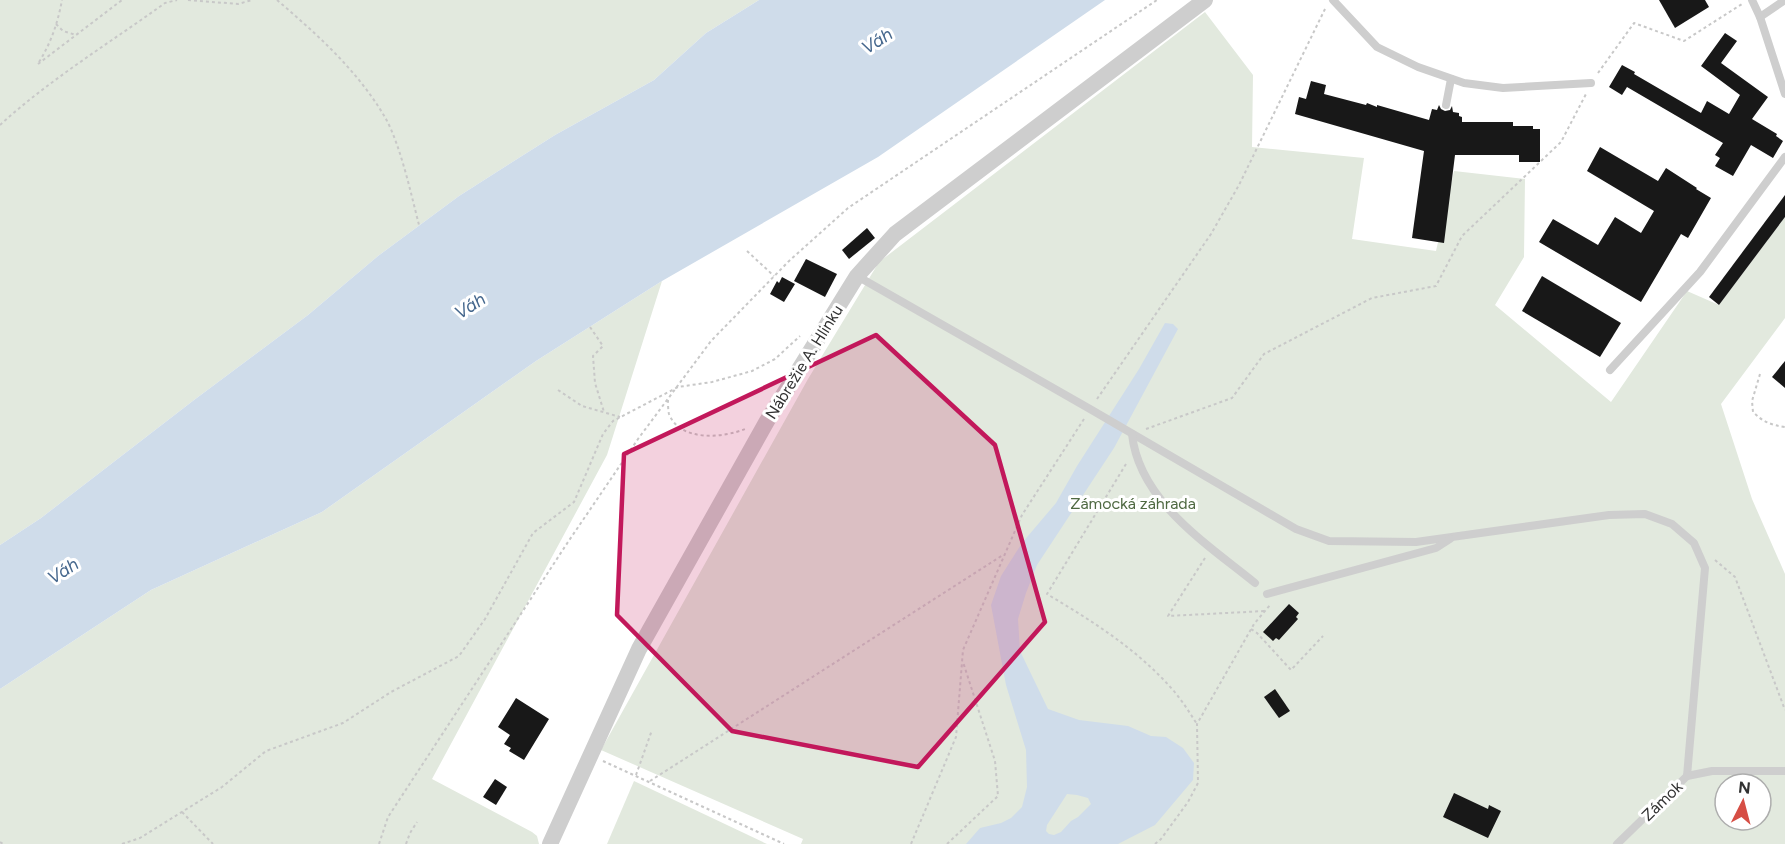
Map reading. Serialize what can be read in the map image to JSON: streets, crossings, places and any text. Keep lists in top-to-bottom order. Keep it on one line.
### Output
{"streets":{"street":["Nábrežie A. Hlinku"],"lane":["Zámok"]},"water":["Váh"],"parks":["Zámocká záhrada"],"north":"top"}
